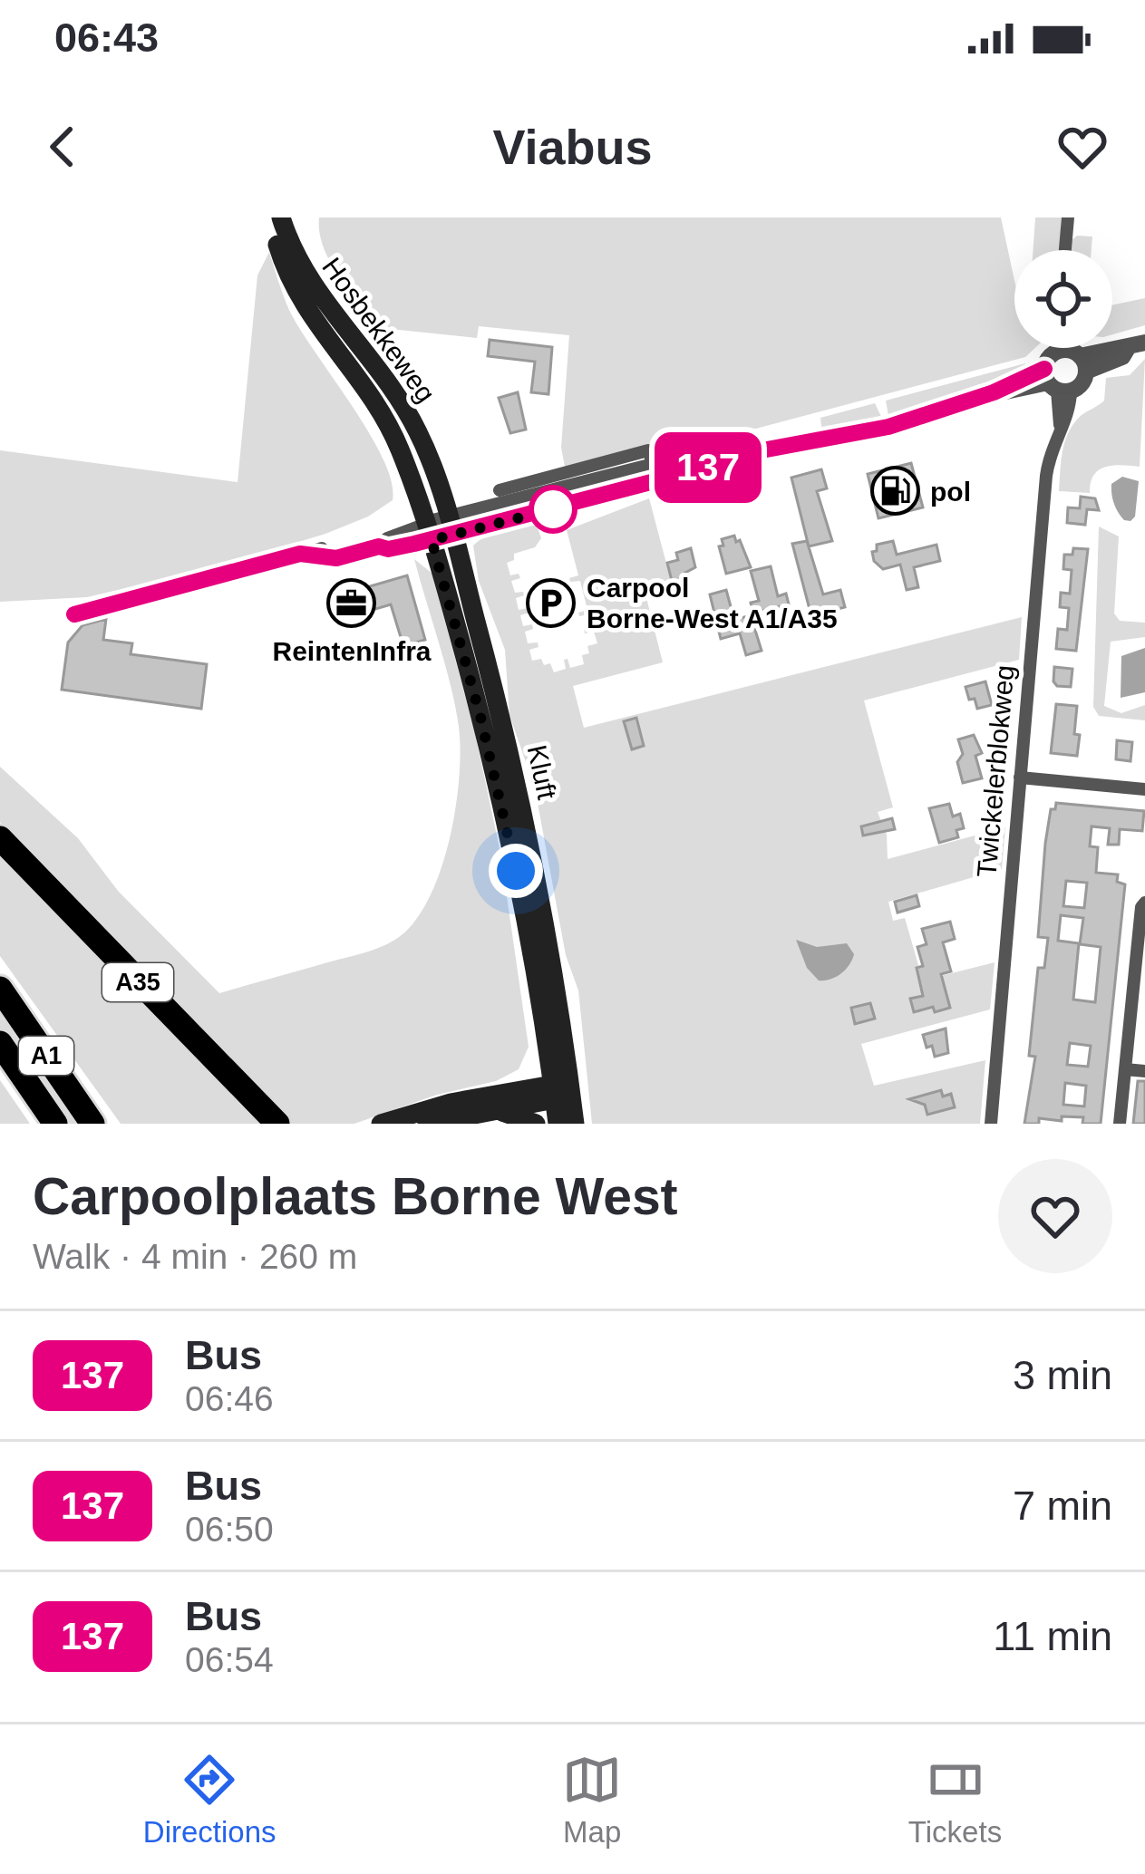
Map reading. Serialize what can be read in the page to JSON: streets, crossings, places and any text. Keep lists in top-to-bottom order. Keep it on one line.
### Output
{"streets":{"highway":["A35","A1"],"main road":["Hosbekkeweg","Kluft"],"street":["Twickelerblokweg"]},"crossings":[["Hosbekkeweg","Kluft"]],"places":{"fuel station":["pol"],"parking":["Carpool Borne-West A1/A35"],"office":["ReintenInfra"]},"lines":["bus line 137"],"page":{"status":"06:43","header":"Viabus","on_map":"137","heading":["Carpoolplaats Borne West","Walk · 4 min · 260 m"],"list":[{"mark":"137","name":"Bus","note":"06:46","value":"3 min"},{"mark":"137","name":"Bus","note":"06:50","value":"7 min"},{"mark":"137","name":"Bus","note":"06:54","value":"11 min"}],"tabs":["Directions","Map","Tickets"]}}
